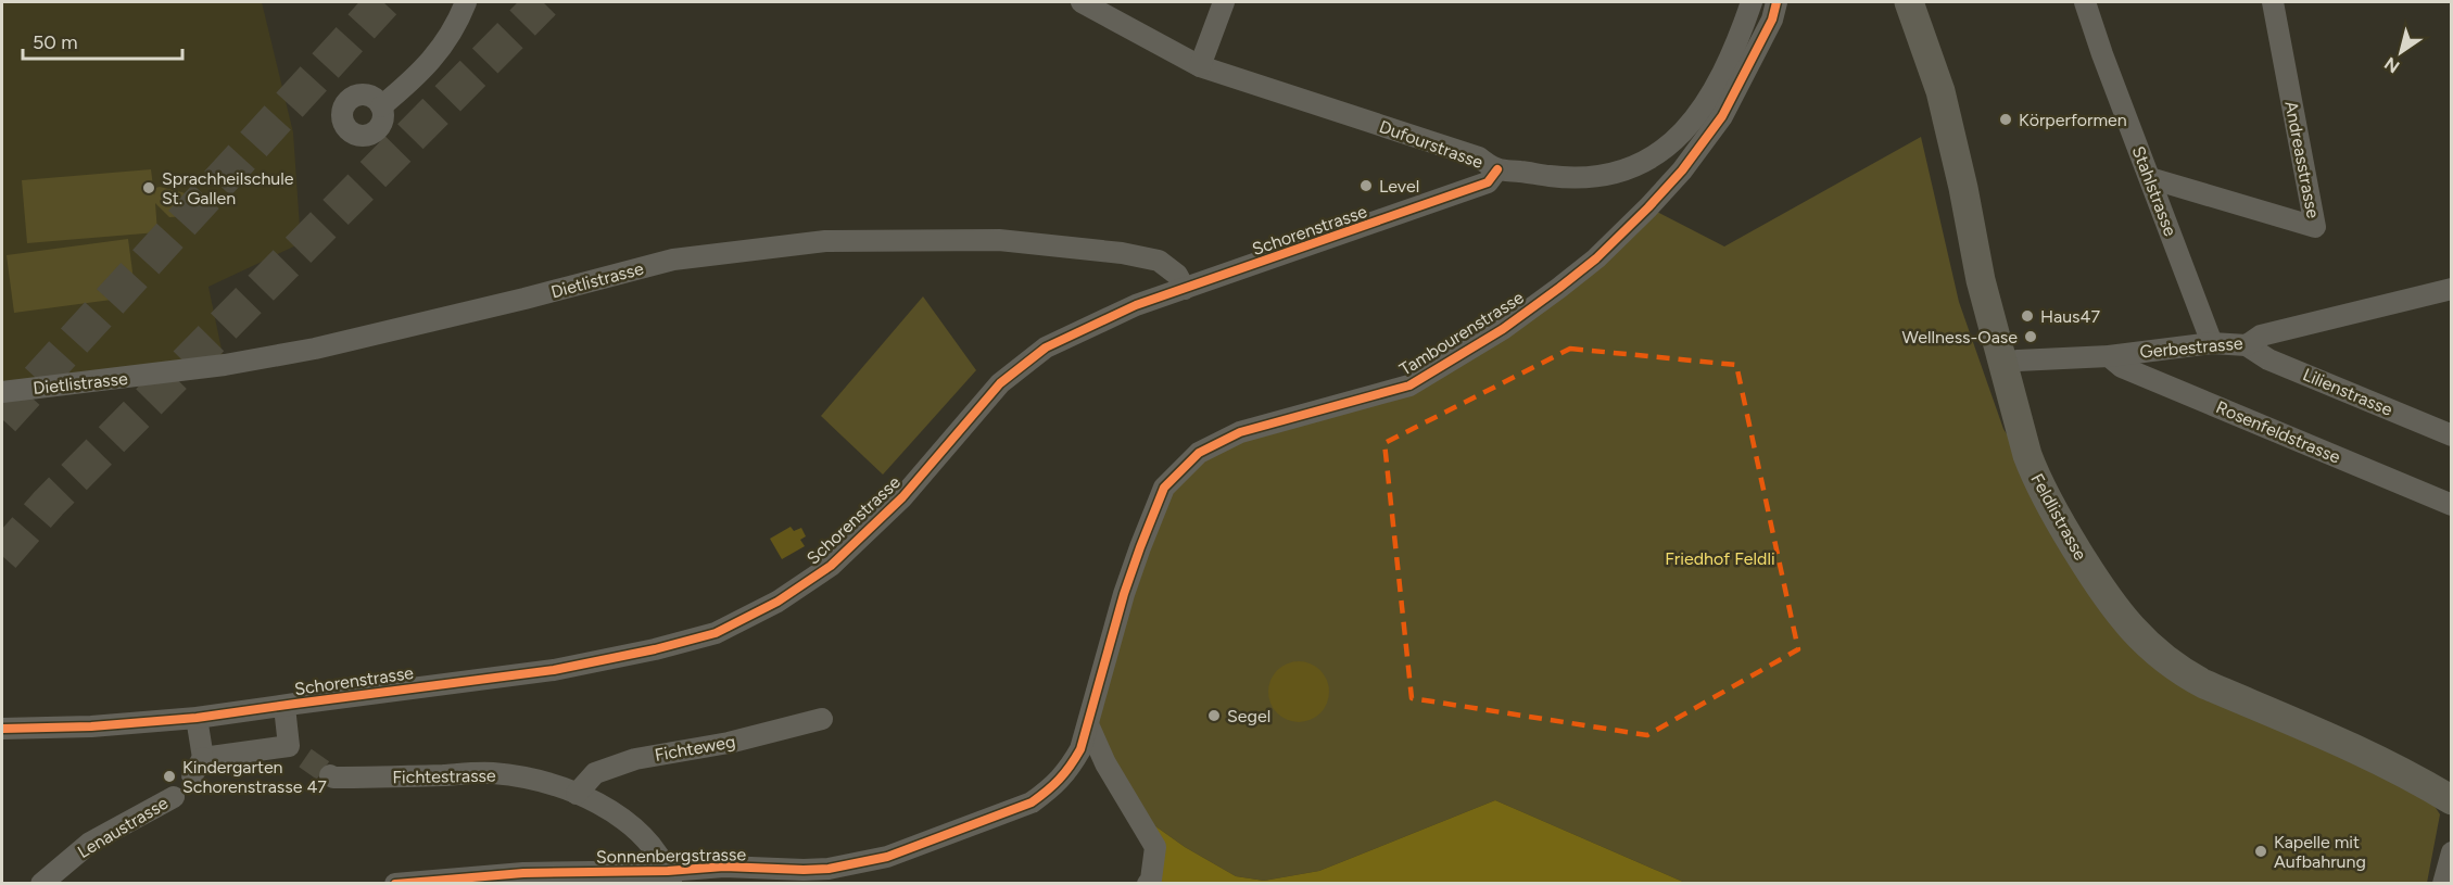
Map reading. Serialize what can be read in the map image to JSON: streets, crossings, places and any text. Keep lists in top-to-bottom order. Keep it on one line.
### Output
{"streets":{"street":["Dufourstrasse","Andreasstrasse","Stahlstrasse","Schorenstrasse","Dietlistrasse","Tambourenstrasse","Gerbestrasse","Lilienstrasse","Rosenfeldstrasse","Feldlistrasse","Fichteweg","Fichtestrasse","Lenaustrasse","Sonnenbergstrasse"]},"crossings":[["Dufourstrasse","Schorenstrasse"],["Andreasstrasse","Stahlstrasse"],["Stahlstrasse","Gerbestrasse"],["Schorenstrasse","Dietlistrasse"],["Tambourenstrasse","Sonnenbergstrasse"],["Gerbestrasse","Lilienstrasse"],["Gerbestrasse","Rosenfeldstrasse"],["Gerbestrasse","Feldlistrasse"],["Fichteweg","Fichtestrasse"],["Fichtestrasse","Sonnenbergstrasse"]],"parks":["Friedhof Feldli"],"places":["Körperformen","Level","Sprachheilschule St. Gallen","Haus47","Wellness-Oase","Segel","Kindergarten Schorenstrasse 47","Kapelle mit Aufbahrung"],"scale_bar":"50 m","north":"bottom left"}
